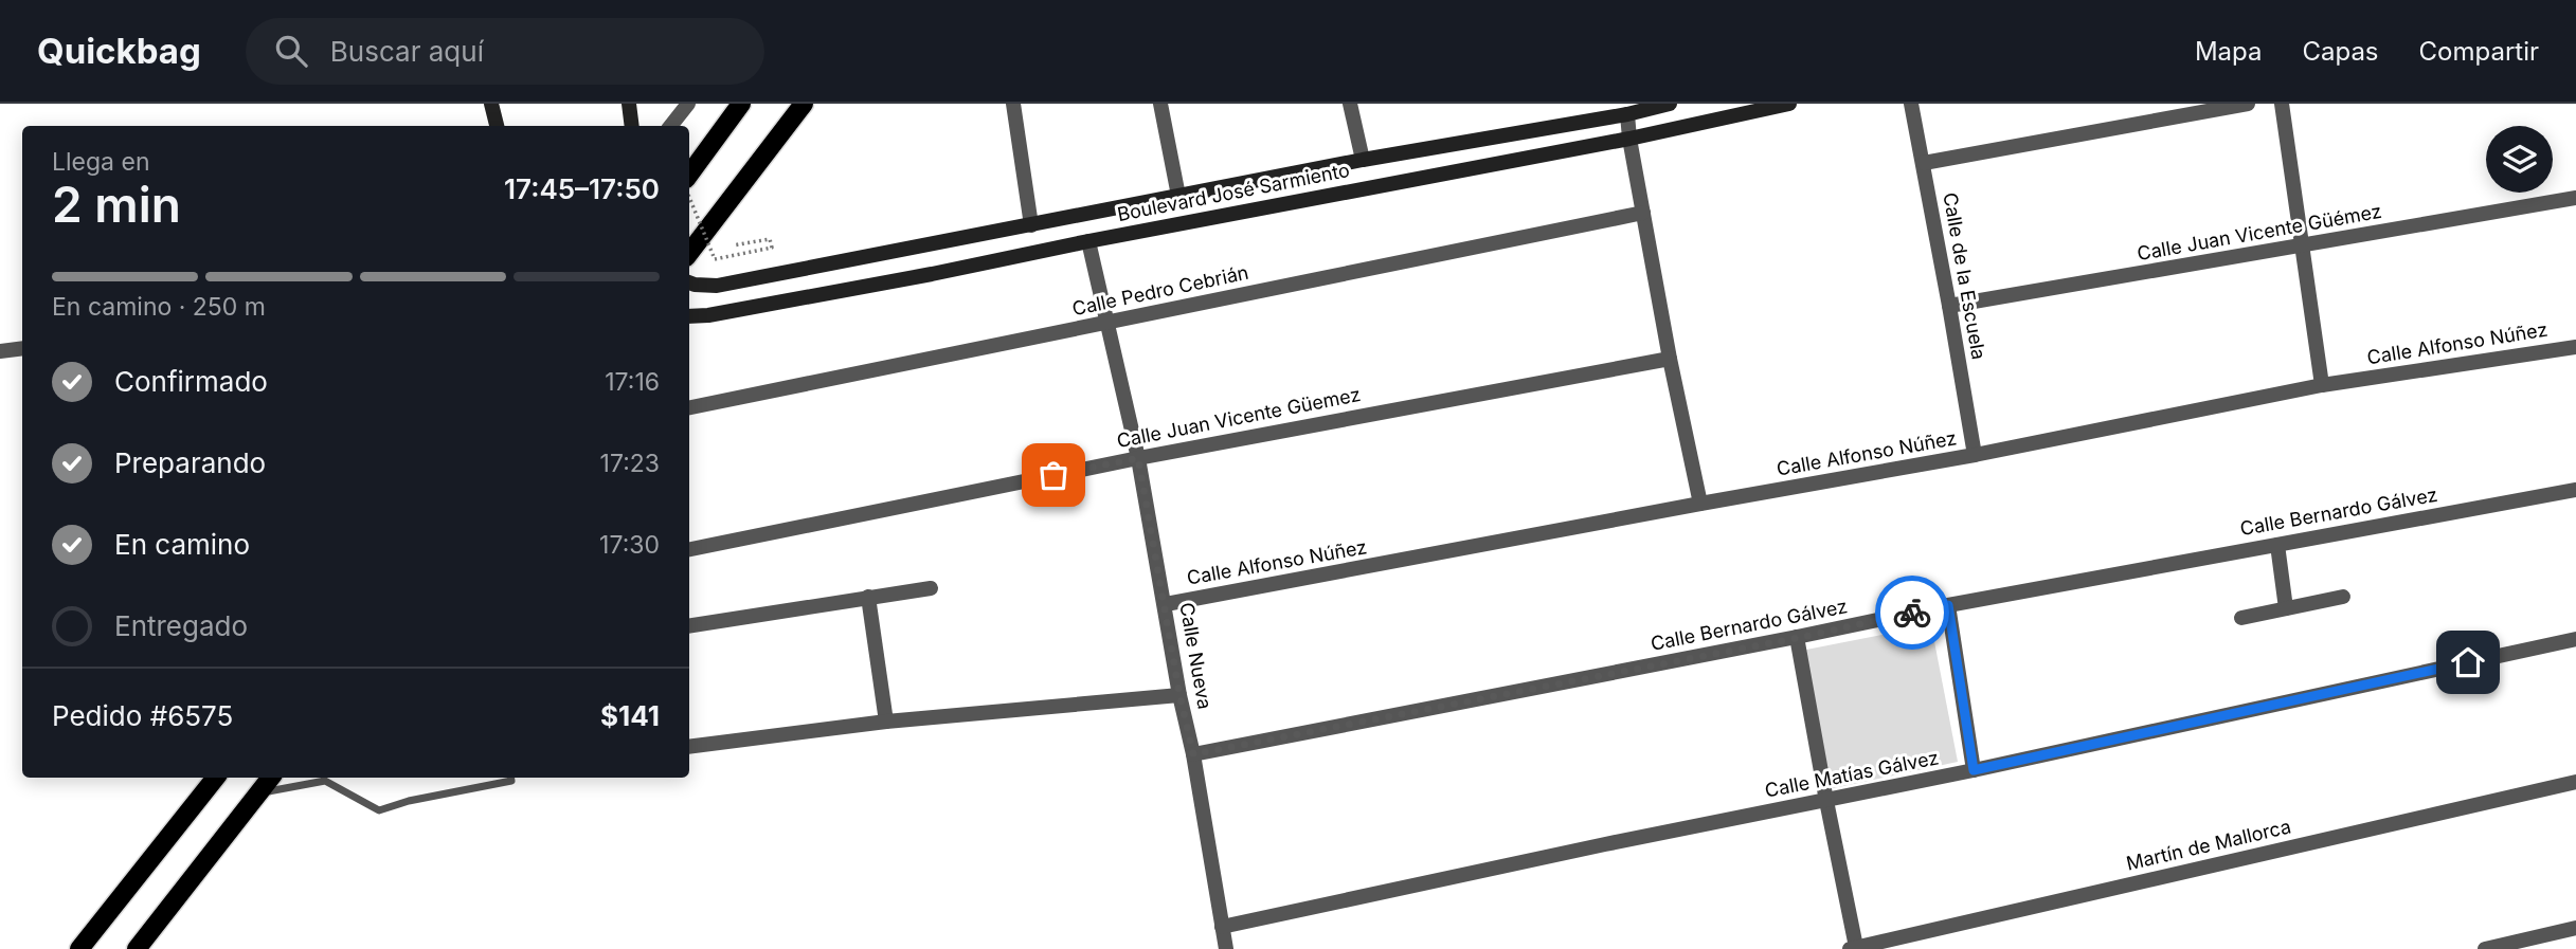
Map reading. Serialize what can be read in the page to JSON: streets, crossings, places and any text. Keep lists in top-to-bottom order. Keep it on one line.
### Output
{"streets":{"street":["Boulevard José Sarmiento","Calle Juan Vicente Güémez","Calle de la Escuela","Calle Pedro Cebrián","Calle Alfonso Núñez","Calle Juan Vicente Güemez","Calle Bernardo Gálvez","Calle Nueva","Calle Matías Gálvez","Martín de Mallorca"]},"crossings":[["Boulevard José Sarmiento","Calle Nueva"],["Calle Juan Vicente Güémez","Calle de la Escuela"],["Calle de la Escuela","Calle Alfonso Núñez"],["Calle Pedro Cebrián","Calle Nueva"],["Calle Alfonso Núñez","Calle Nueva"],["Calle Juan Vicente Güemez","Calle Nueva"],["Calle Bernardo Gálvez","Calle Nueva"],["Calle Nueva","Calle Matías Gálvez"]],"page":{"header":"Quickbag","search":"Buscar aquí","nav":["Mapa","Capas","Compartir"],"heading":["2 min","Llega en","17:45–17:50"],"panel":["Pedido #6575","$141"],"bar":"En camino · 250 m","list":[["Confirmado","17:16"],["Preparando","17:23"],["En camino","17:30"],"Entregado"]}}
